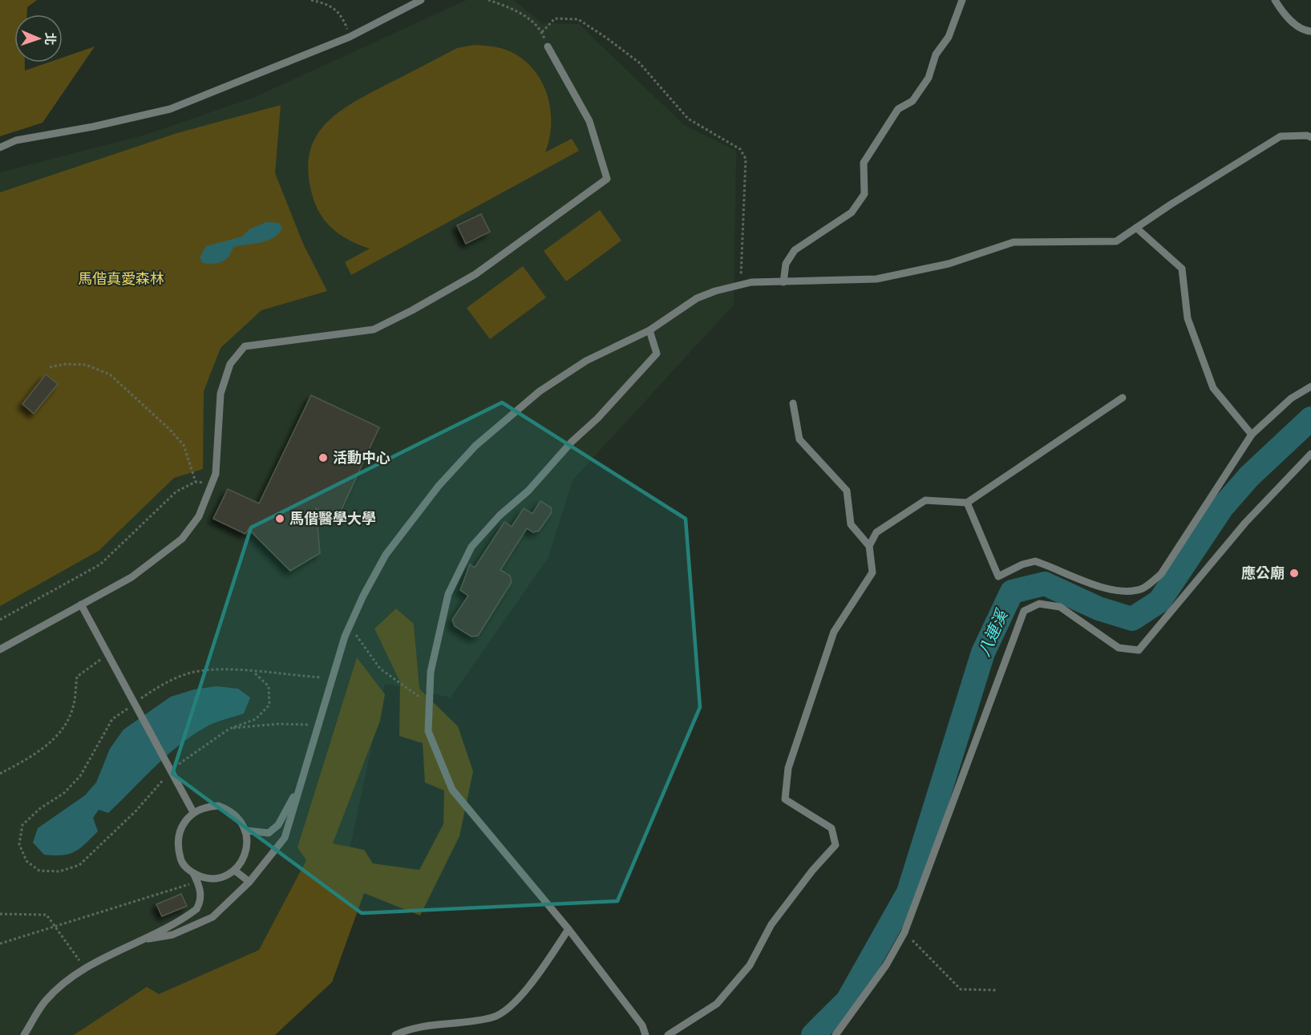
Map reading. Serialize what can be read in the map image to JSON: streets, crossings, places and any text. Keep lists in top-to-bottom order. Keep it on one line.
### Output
{"water":["八連溪"],"parks":["馬偕真愛森林"],"places":["活動中心","馬偕醫學大學","應公廟"],"north":"right"}
